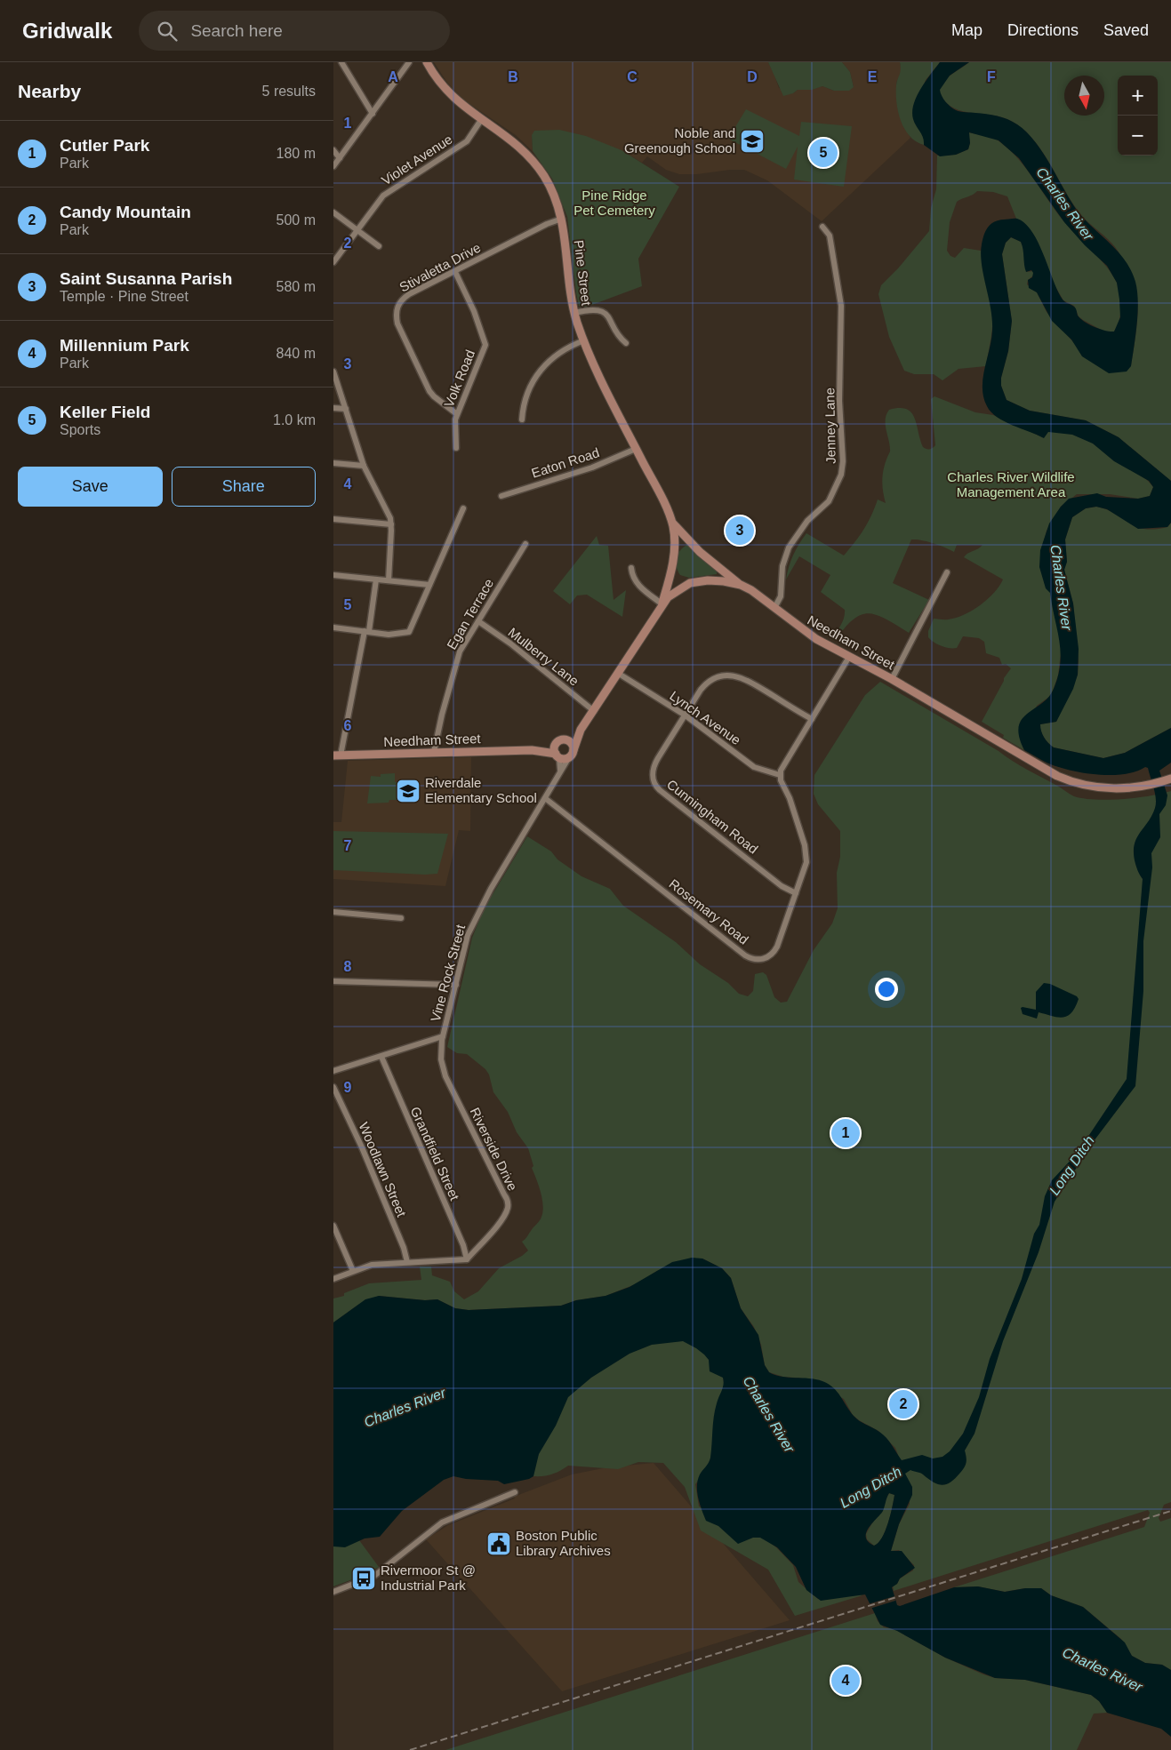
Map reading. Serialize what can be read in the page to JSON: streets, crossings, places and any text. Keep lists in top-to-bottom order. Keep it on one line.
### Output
{"streets":{"main road":["Pine Street","Needham Street"],"street":["Violet Avenue","Stivaletta Drive","Volk Road","Jenney Lane","Eaton Road","Egan Terrace","Mulberry Lane","Lynch Avenue","Cunningham Road","Rosemary Road","Vine Rock Street","Riverside Drive","Grandfield Street","Woodlawn Street"]},"crossings":[["Violet Avenue","Pine Street"],["Stivaletta Drive","Pine Street"],["Stivaletta Drive","Volk Road"],["Pine Street","Eaton Road"],["Pine Street","Needham Street"],["Jenney Lane","Needham Street"],["Egan Terrace","Needham Street"],["Egan Terrace","Mulberry Lane"],["Needham Street","Mulberry Lane"],["Needham Street","Lynch Avenue"],["Needham Street","Vine Rock Street"],["Lynch Avenue","Cunningham Road"],["Lynch Avenue","Rosemary Road"],["Cunningham Road","Rosemary Road"],["Rosemary Road","Vine Rock Street"],["Vine Rock Street","Riverside Drive"],["Vine Rock Street","Grandfield Street"],["Riverside Drive","Grandfield Street"]],"water":["Charles River","Long Ditch"],"parks":["Pine Ridge Pet Cemetery","Charles River Wildlife Management Area"],"places":{"school or university":["Noble and Greenough School","Riverdale Elementary School"],"public building":["Boston Public Library Archives"],"bus stop":["Rivermoor St @ Industrial Park"]},"north":"bottom","page":{"header":"Gridwalk","search":"Search here","nav":["Map","Directions","Saved"],"heading":["Nearby","5 results"],"map_buttons":["+","−"],"list":[{"mark":"1","name":"Cutler Park","note":"Park","value":"180 m"},{"mark":"2","name":"Candy Mountain","note":"Park","value":"500 m"},{"mark":"3","name":"Saint Susanna Parish","note":"Temple · Pine Street","value":"580 m"},{"mark":"4","name":"Millennium Park","note":"Park","value":"840 m"},{"mark":"5","name":"Keller Field","note":"Sports","value":"1.0 km"}],"pins":["5","3","1","2","4"],"buttons":["Save","Share"]},"grid":{"columns":["A","B","C","D","E","F"],"rows":["1","2","3","4","5","6","7","8","9"]}}
